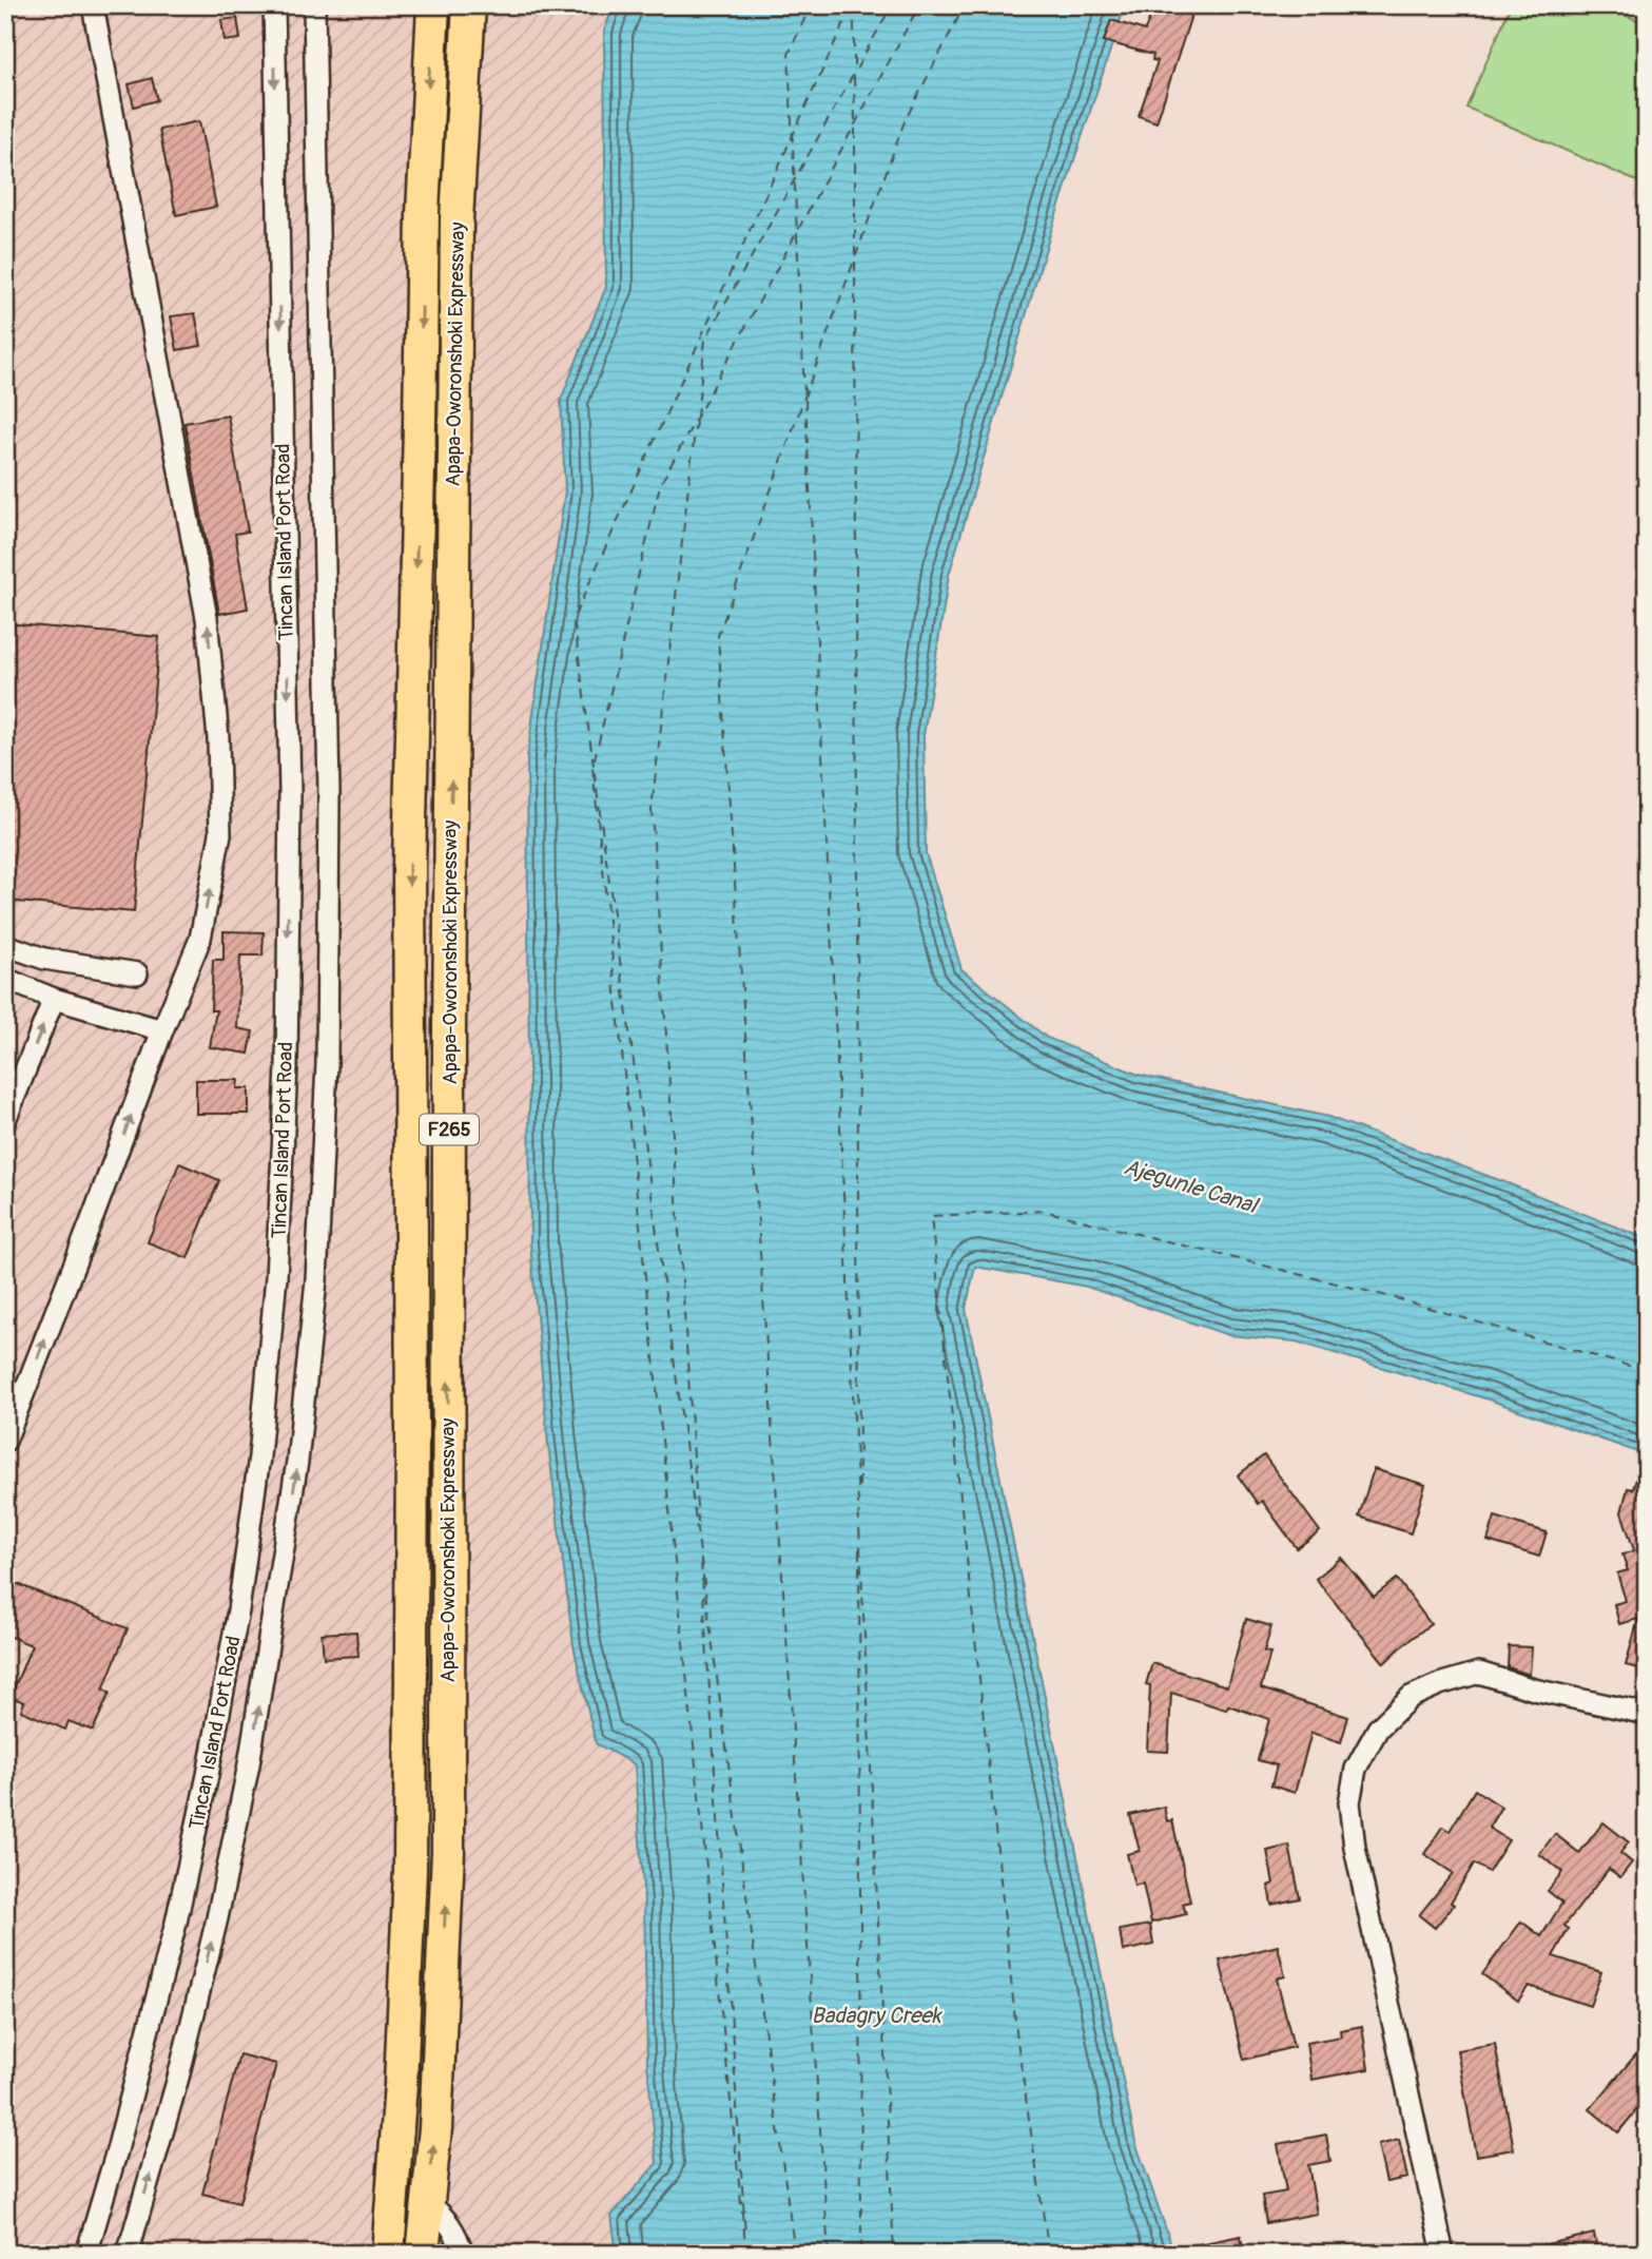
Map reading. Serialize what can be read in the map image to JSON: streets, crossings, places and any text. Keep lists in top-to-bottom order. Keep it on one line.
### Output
{"streets":{"highway":["Apapa-Oworonshoki Expressway","F265"],"street":["Tincan Island Port Road"]},"water":["Ajegunle Canal","Badagry Creek"]}
